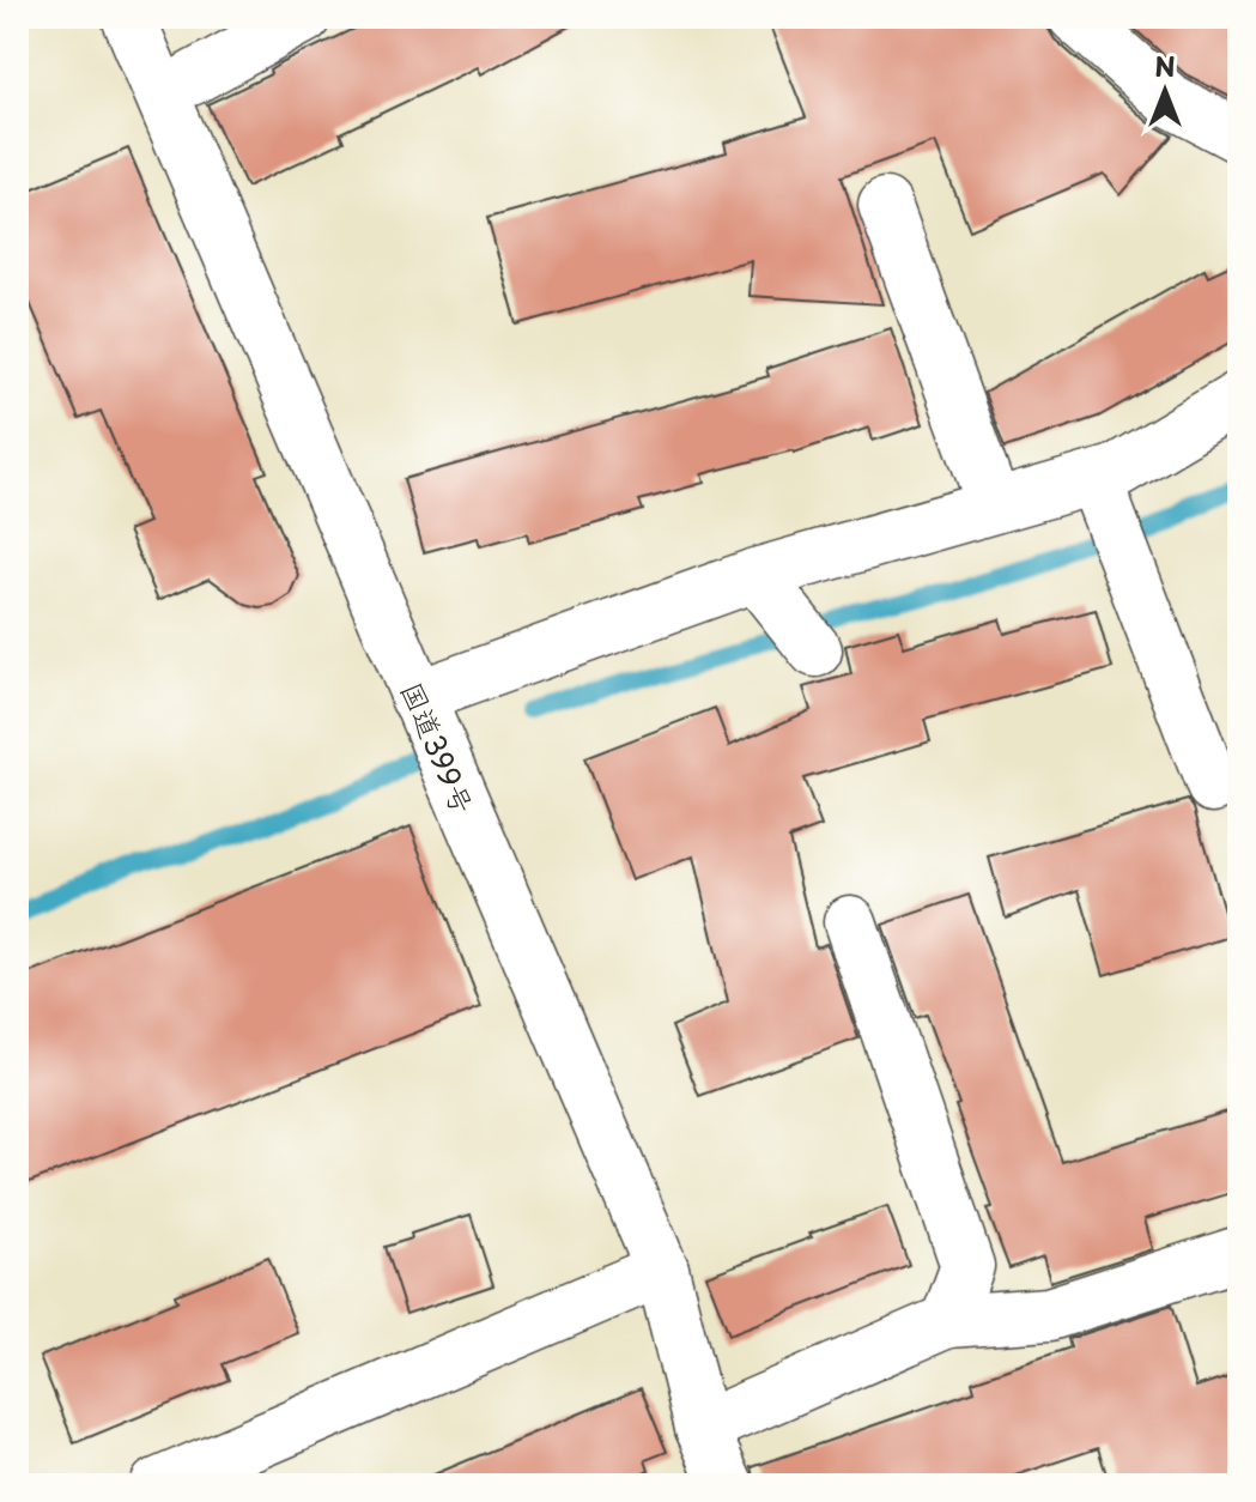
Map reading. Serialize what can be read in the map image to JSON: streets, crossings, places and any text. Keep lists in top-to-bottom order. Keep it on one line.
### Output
{"streets":{"main road":["国道399号"]},"north":"top"}
